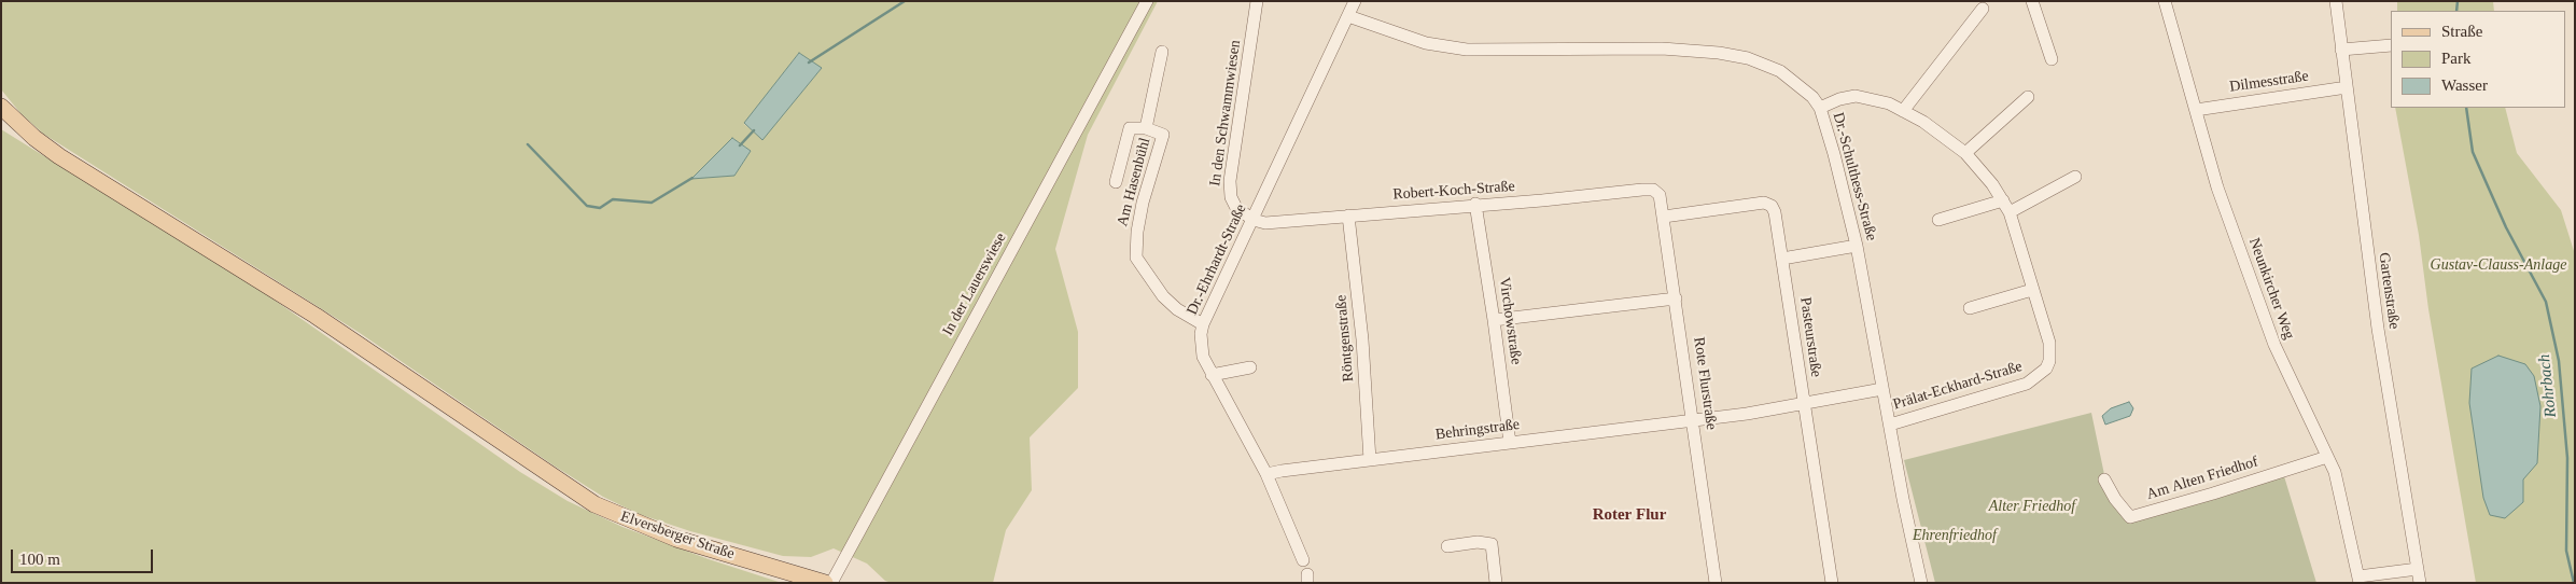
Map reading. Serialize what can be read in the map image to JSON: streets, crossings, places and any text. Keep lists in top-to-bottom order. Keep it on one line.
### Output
{"streets":{"main road":["Elversberger Straße"],"street":["Dilmesstraße","In den Schwammwiesen","Dr.-Schulthess-Straße","Am Hasenbühl","Robert-Koch-Straße","Dr.-Ehrhardt-Straße","In der Lauerswiese","Neunkircher Weg","Gartenstraße","Virchowstraße","Pasteurstraße","Röntgenstraße","Rote Flurstraße","Prälat-Eckhard-Straße","Behringstraße","Am Alten Friedhof"]},"crossings":[["Dilmesstraße","Neunkircher Weg"],["Dilmesstraße","Gartenstraße"],["In den Schwammwiesen","Robert-Koch-Straße"],["In den Schwammwiesen","Dr.-Ehrhardt-Straße"],["Dr.-Schulthess-Straße","Dr.-Ehrhardt-Straße"],["Dr.-Schulthess-Straße","Prälat-Eckhard-Straße"],["Dr.-Schulthess-Straße","Behringstraße"],["Am Hasenbühl","Dr.-Ehrhardt-Straße"],["Robert-Koch-Straße","Dr.-Ehrhardt-Straße"],["Robert-Koch-Straße","Virchowstraße"],["Robert-Koch-Straße","Röntgenstraße"],["Robert-Koch-Straße","Rote Flurstraße"],["Dr.-Ehrhardt-Straße","Behringstraße"],["Neunkircher Weg","Am Alten Friedhof"],["Virchowstraße","Behringstraße"],["Pasteurstraße","Rote Flurstraße"],["Pasteurstraße","Behringstraße"],["Röntgenstraße","Behringstraße"],["Rote Flurstraße","Behringstraße"]],"districts":["Roter Flur"],"water":["Rohrbach"],"parks":["Gustav-Clauss-Anlage","Alter Friedhof","Ehrenfriedhof"],"legend":["Straße","Park","Wasser"],"scale_bar":"100 m"}
